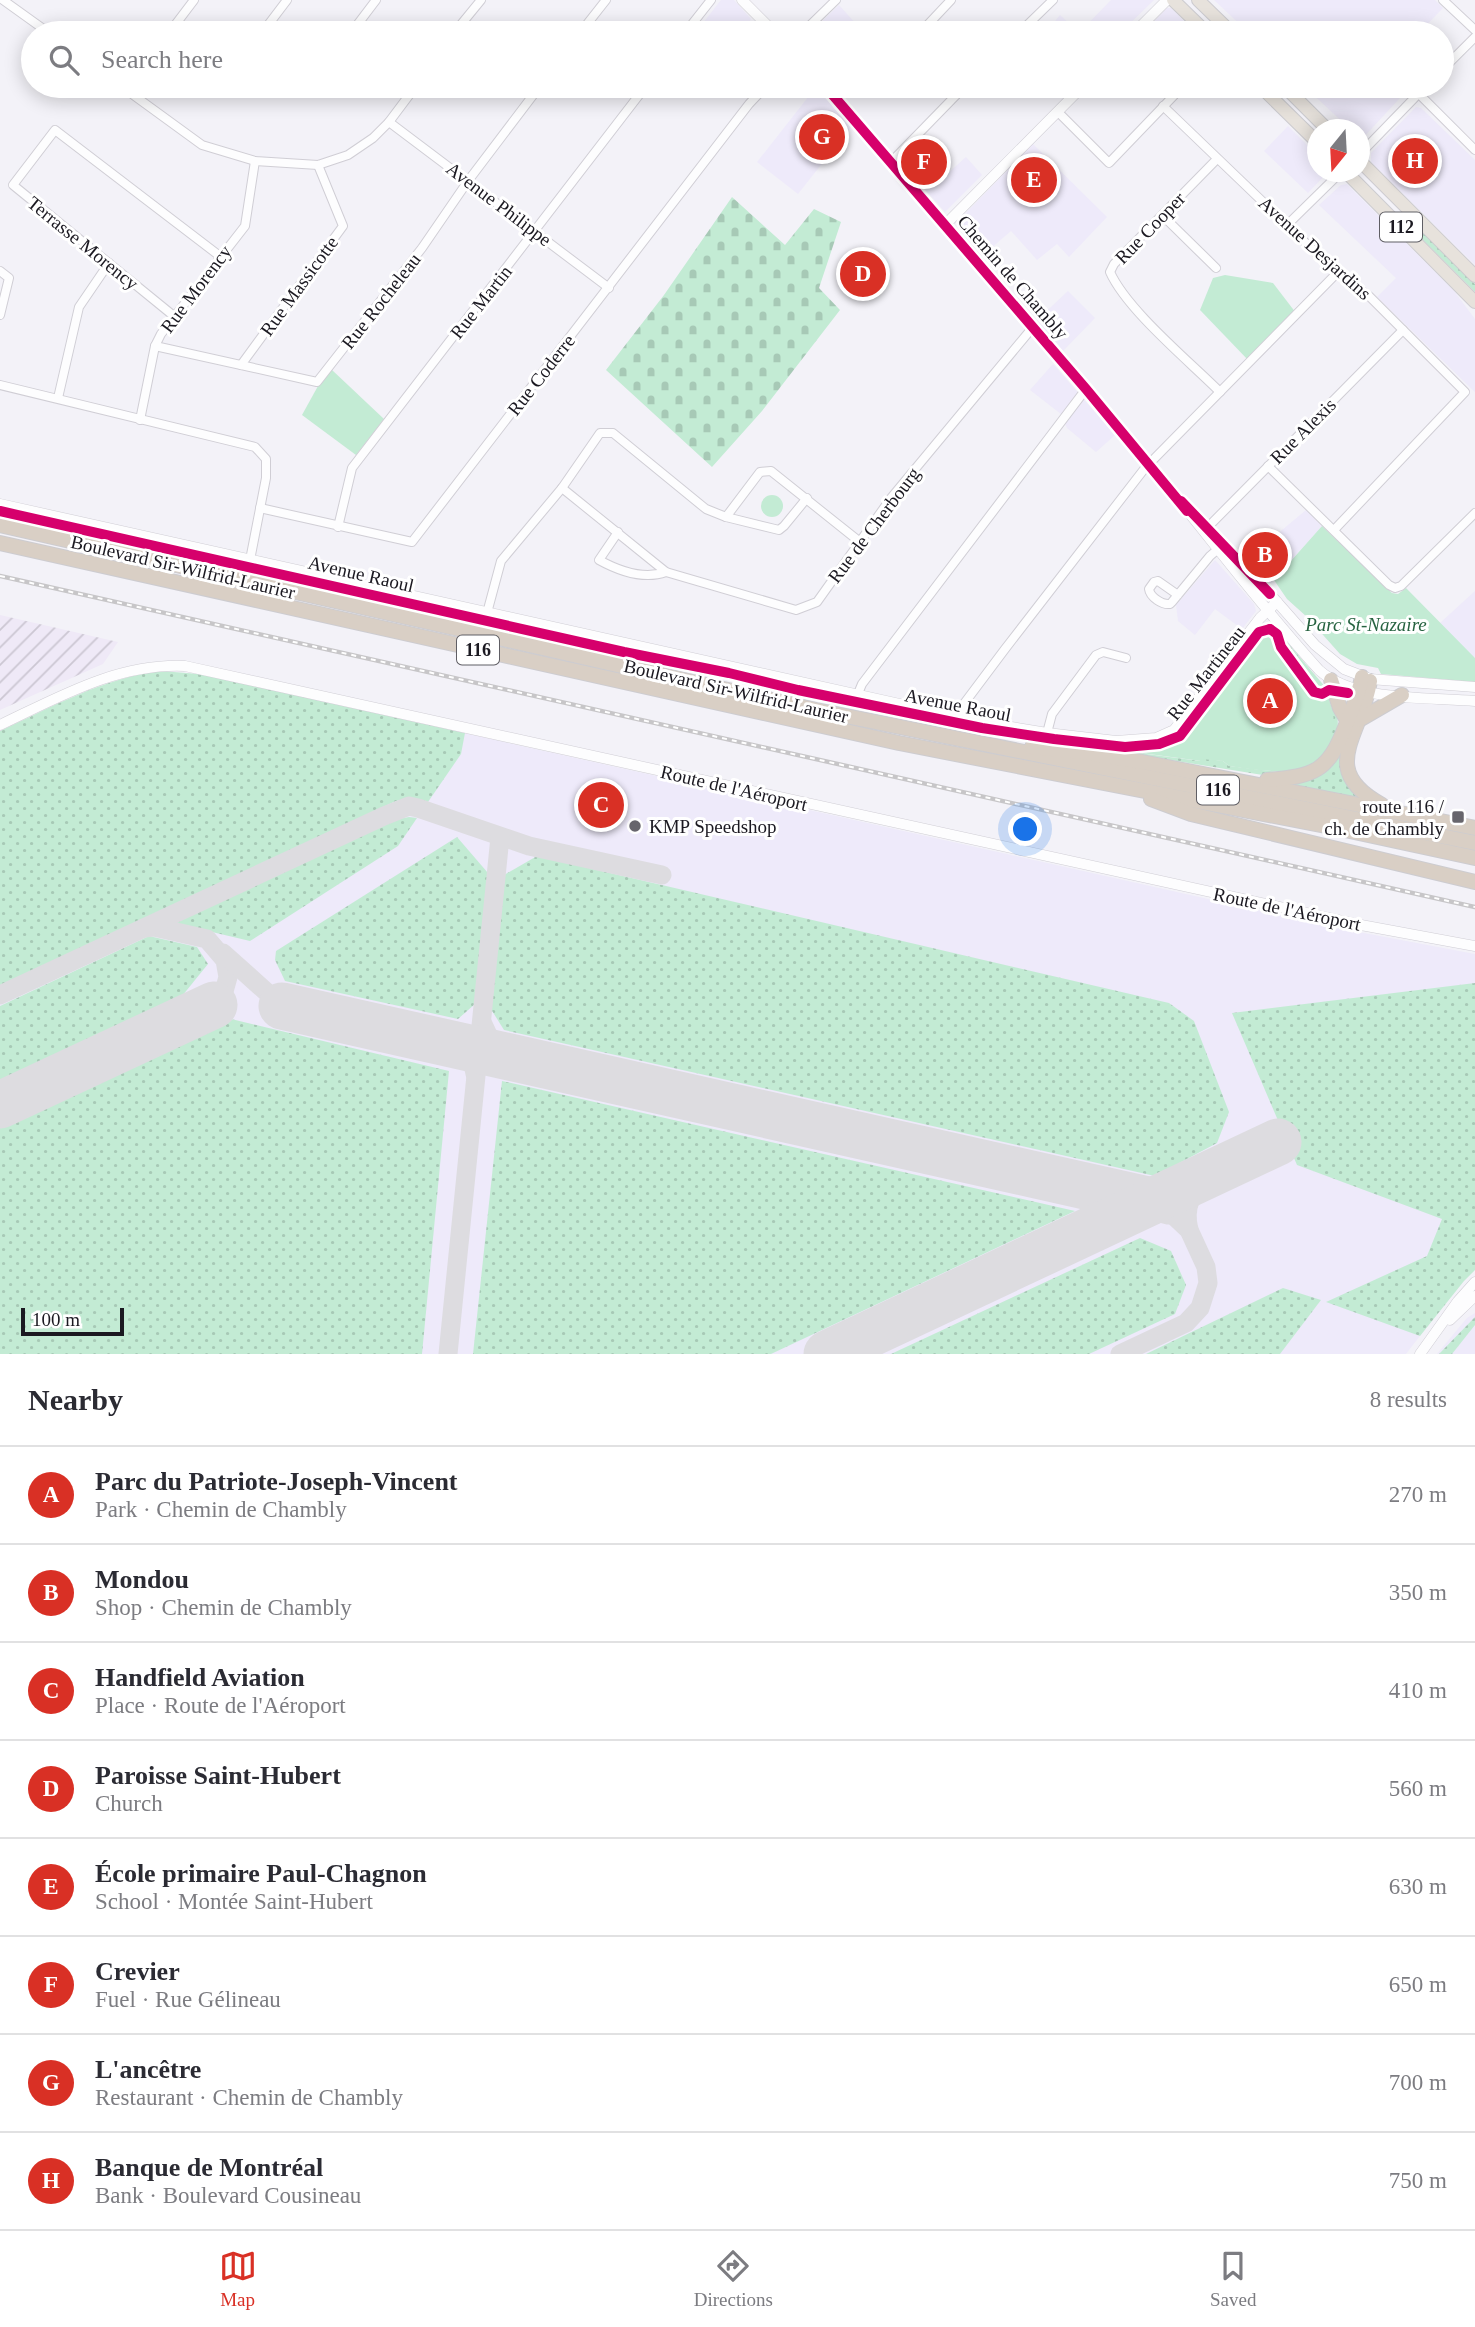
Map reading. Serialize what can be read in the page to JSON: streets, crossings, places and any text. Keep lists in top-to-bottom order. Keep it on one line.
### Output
{"streets":{"highway":["Boulevard Sir-Wilfrid-Laurier","116"],"main road":["112"],"street":["Avenue Philippe","Rue Cooper","Terrasse Morency","Avenue Desjardins","Chemin de Chambly","Rue Massicotte","Rue Morency","Rue Rocheleau","Rue Martin","Rue Coderre","Rue Alexis","Rue de Cherbourg","Avenue Raoul","Rue Martineau","Route de l'Aéroport"]},"crossings":[["Avenue Philippe","Rue Rocheleau"],["Avenue Philippe","Rue Martin"],["Avenue Philippe","Rue Coderre"],["Rue Cooper","Avenue Desjardins"],["Terrasse Morency","Rue Morency"],["Avenue Desjardins","Rue Alexis"],["Chemin de Chambly","Rue Alexis"],["Chemin de Chambly","Rue de Cherbourg"],["Chemin de Chambly","Rue Martineau"],["Rue Massicotte","Rue Rocheleau"],["Rue Morency","Rue Rocheleau"],["Rue Martin","Rue Coderre"],["Avenue Raoul","Rue Martineau"]],"parks":["Parc St-Nazaire"],"places":{"transit":["route 116 / ch. de Chambly"],"other":["KMP Speedshop"]},"scale_bar":"100 m","north":"bottom","page":{"search":"Search here","pins":["G","H","F","E","D","B","A","C"],"scale":"100 m","heading":["Nearby","8 results"],"list":[{"mark":"A","name":"Parc du Patriote-Joseph-Vincent","note":"Park · Chemin de Chambly","value":"270 m"},{"mark":"B","name":"Mondou","note":"Shop · Chemin de Chambly","value":"350 m"},{"mark":"C","name":"Handfield Aviation","note":"Place · Route de l'Aéroport","value":"410 m"},{"mark":"D","name":"Paroisse Saint-Hubert","note":"Church","value":"560 m"},{"mark":"E","name":"École primaire Paul-Chagnon","note":"School · Montée Saint-Hubert","value":"630 m"},{"mark":"F","name":"Crevier","note":"Fuel · Rue Gélineau","value":"650 m"},{"mark":"G","name":"L'ancêtre","note":"Restaurant · Chemin de Chambly","value":"700 m"},{"mark":"H","name":"Banque de Montréal","note":"Bank · Boulevard Cousineau","value":"750 m"}],"nav":["Map","Directions","Saved"]}}
